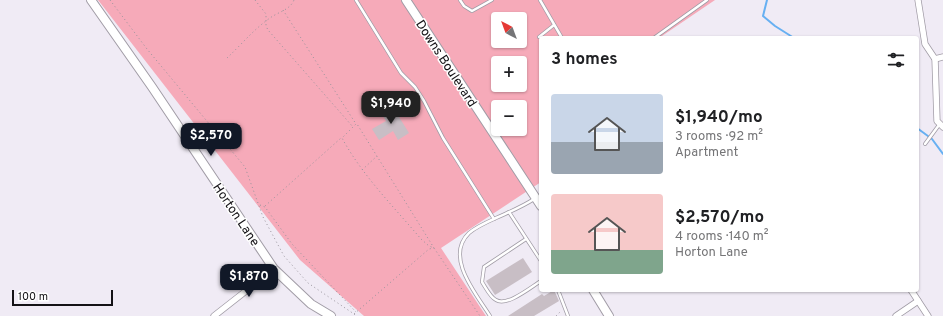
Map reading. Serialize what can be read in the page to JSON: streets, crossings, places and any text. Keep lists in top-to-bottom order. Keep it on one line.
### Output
{"streets":{"street":["Downs Boulevard","Horton Lane"]},"scale_bar":"100 m","north":"top left","page":{"map_buttons":["+","−"],"heading":"3 homes","list":[{"name":"$1,940/mo","note":"3 rooms · 92 m² · Apartment"},{"name":"$2,570/mo","note":"4 rooms · 140 m² · Horton Lane"}],"price":["$1,940","$2,570","$1,870"],"scale":"100 m"}}
